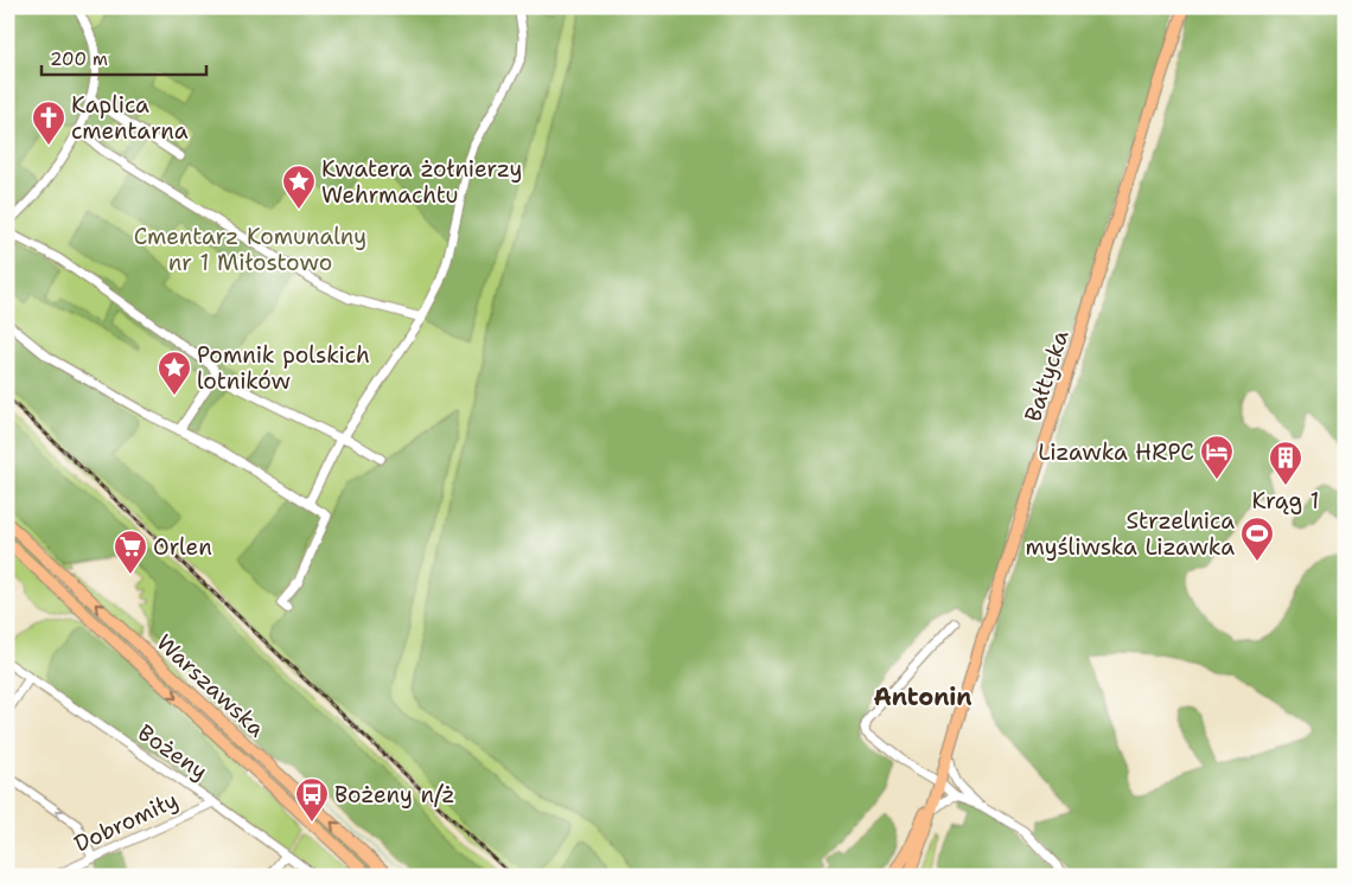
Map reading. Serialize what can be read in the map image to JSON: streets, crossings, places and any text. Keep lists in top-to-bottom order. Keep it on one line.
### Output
{"streets":{"main road":["Bałtycka","Warszawska"],"street":["Bożeny","Dobromiły"]},"crossings":[["Bożeny","Dobromiły"]],"districts":["Antonin"],"parks":["Cmentarz Komunalny nr 1 Miłostowo"],"places":{"church":["Kaplica cmentarna"],"place":["Kwatera żołnierzy Wehrmachtu","Pomnik polskich lotników"],"hotel":["Lizawka HRPC"],"building":["Krąg 1"],"sports":["Strzelnica myśliwska Lizawka"],"supermarket":["Orlen"],"bus stop":["Bożeny n/ż"]},"scale_bar":"200 m"}
